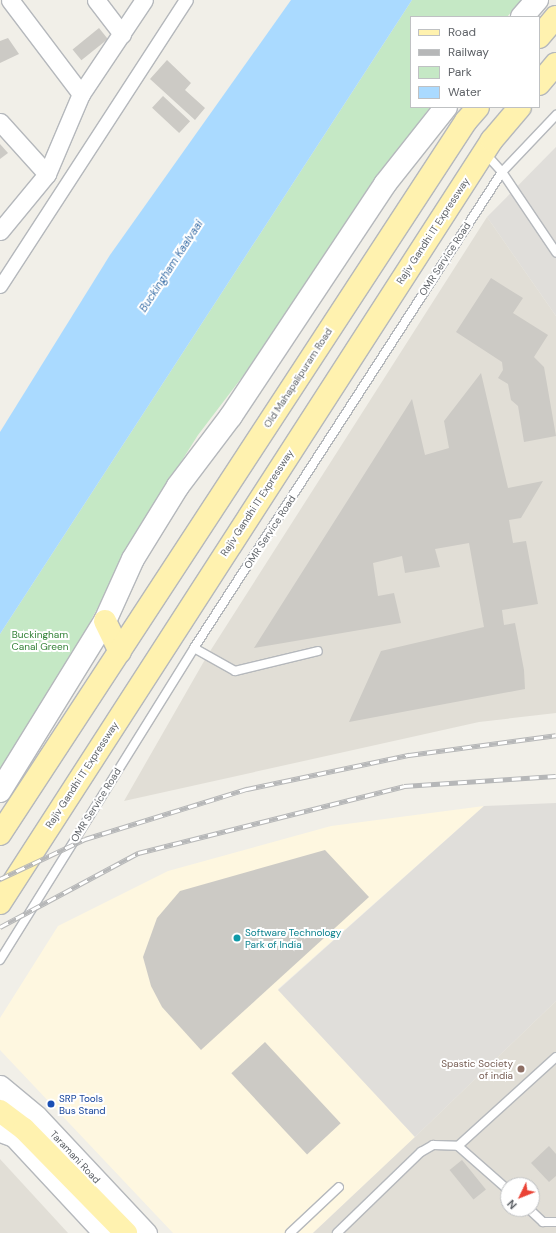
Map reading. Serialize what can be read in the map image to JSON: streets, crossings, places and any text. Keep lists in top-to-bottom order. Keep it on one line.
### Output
{"streets":{"main road":["Rajiv Gandhi IT Expressway","Old Mahapalipuram Road"],"street":["Taramani Road"],"lane":["OMR Service Road"]},"water":["Buckingham Kaalvaai"],"parks":["Buckingham Canal Green"],"places":["Software Technology Park of India","Spastic Society of india","SRP Tools Bus Stand"],"legend":["Road","Railway","Park","Water"],"north":"bottom left"}
